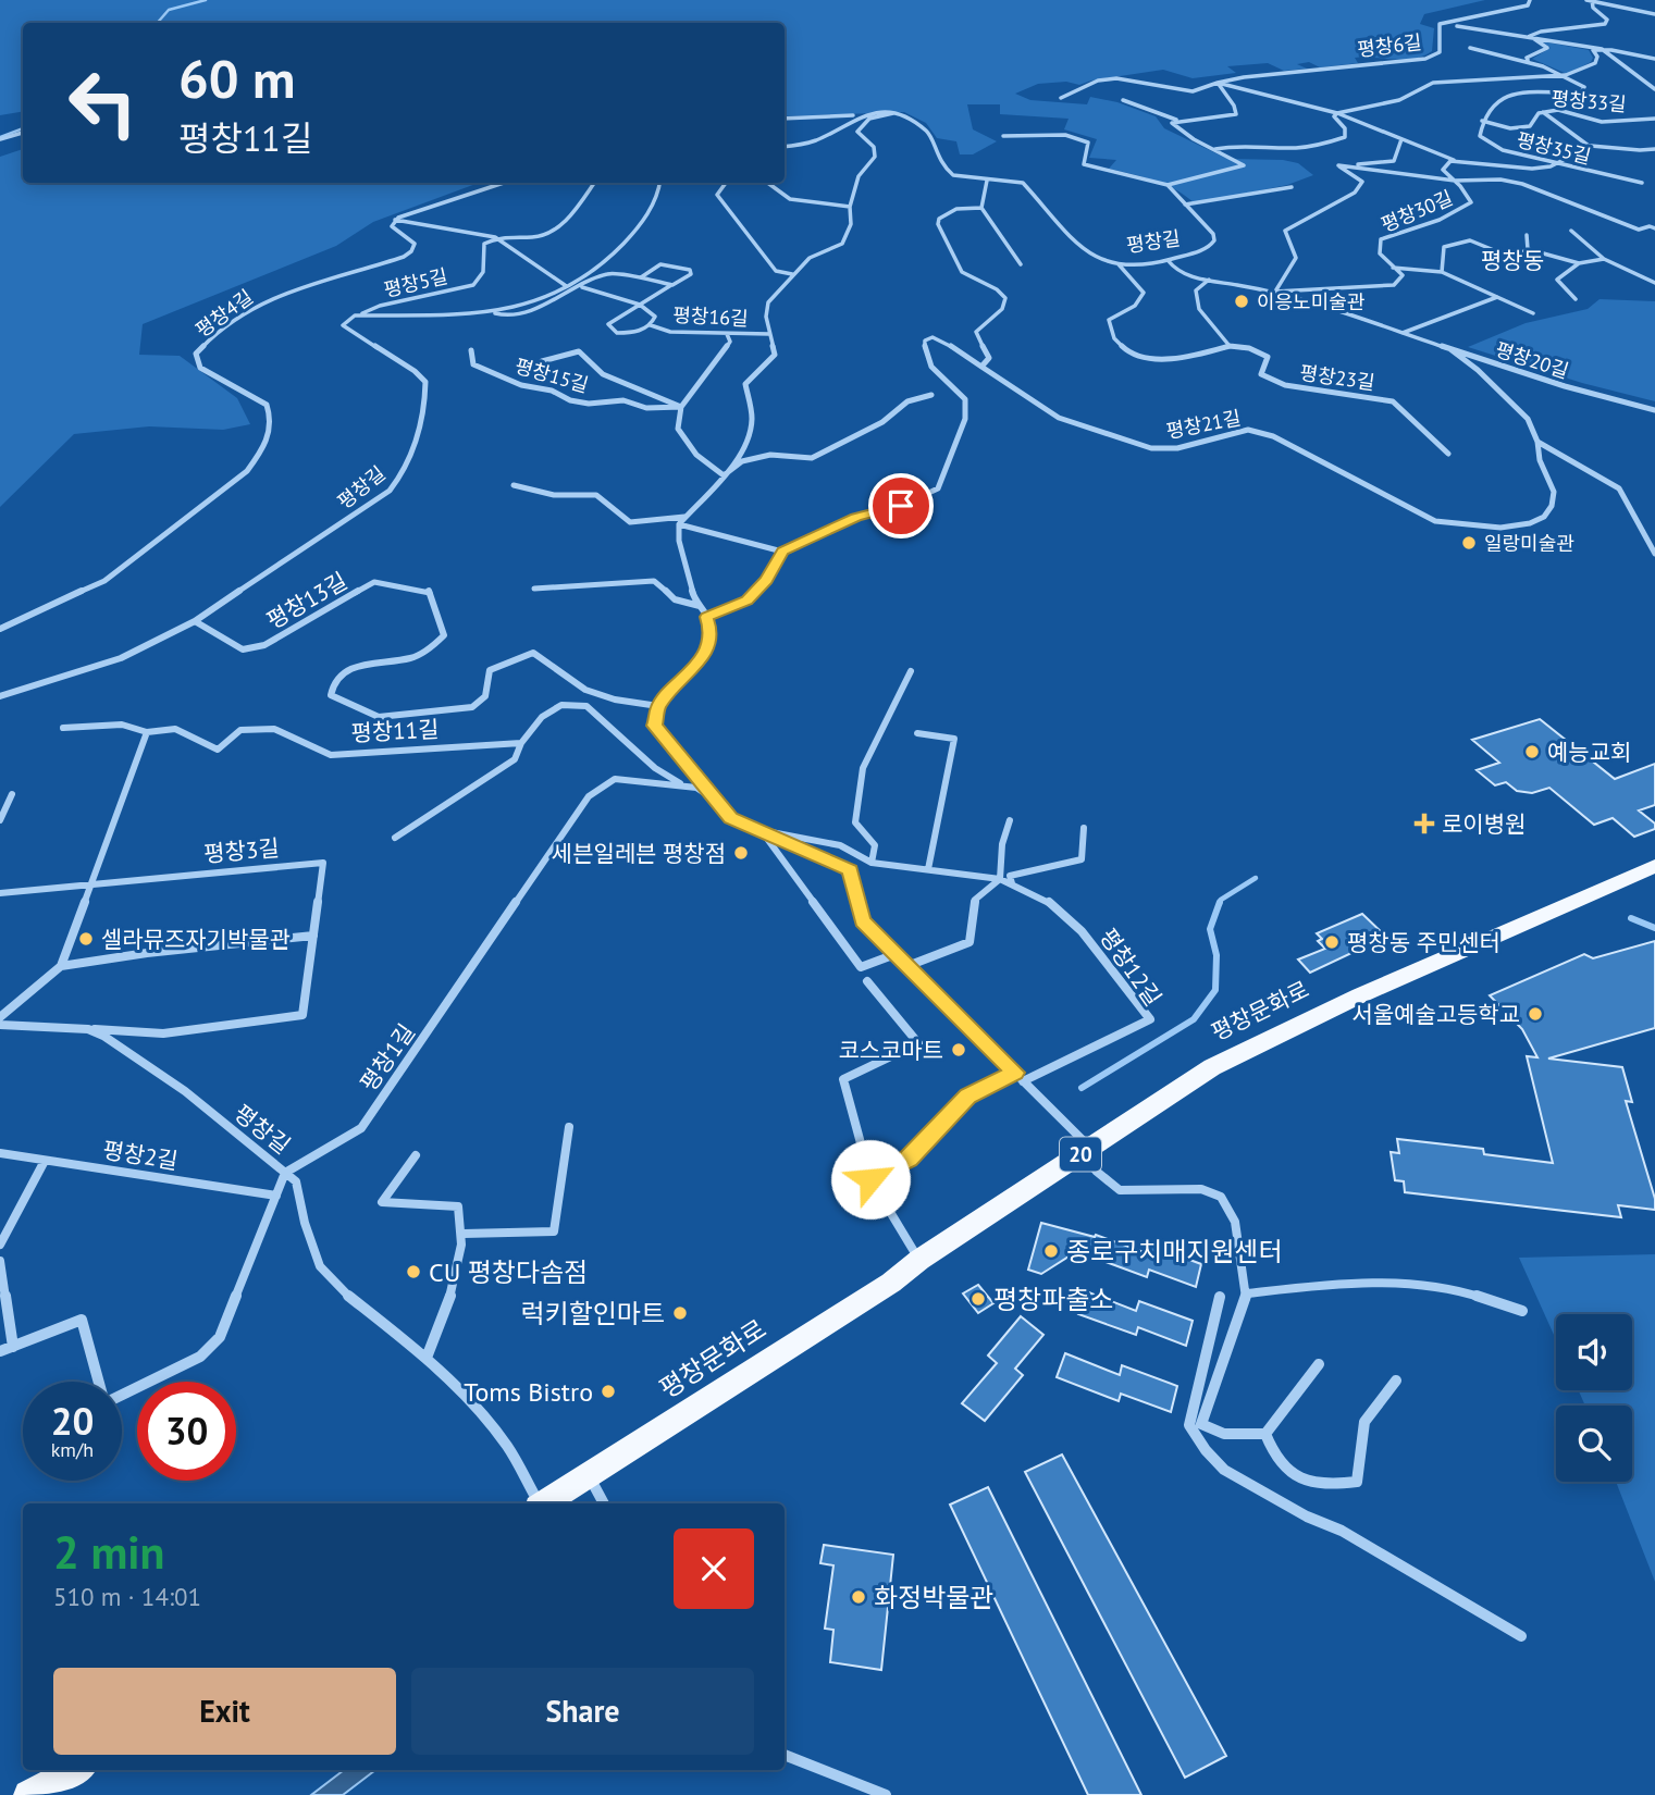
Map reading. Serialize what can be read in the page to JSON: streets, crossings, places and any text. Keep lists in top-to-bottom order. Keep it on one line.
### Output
{"streets":{"main road":["평창문화로","20"],"street":["평창6길","평창33길","평창35길","평창30길","평창길","평창5길","평창4길","평창16길","평창20길","평창15길","평창23길","평창21길","평창13길","평창11길","평창3길","평창12길","평창1길","평창2길"]},"crossings":[["평창33길","평창35길"],["평창35길","평창30길"],["평창30길","평창20길"],["평창길","평창5길"],["평창길","평창20길"],["평창길","평창13길"],["평창길","평창3길"],["평창길","평창1길"],["평창20길","평창21길"]],"districts":["평창동"],"places":{"other":["이응노미술관","일랑미술관","예능교회","세븐일레븐 평창점","셀라뮤즈자기박물관","평창동 주민센터","서울예술고등학교","코스코마트","종로구치매지원센터","CU 평창다솜점","평창파출소","럭키할인마트","Toms Bistro","화정박물관"],"health":["로이병원"]},"page":{"turn":["60 m","평창11길"],"speed":"20 km/h","limit":"30","heading":["2 min","510 m · 14:01"],"buttons":["Exit","Share"]}}
